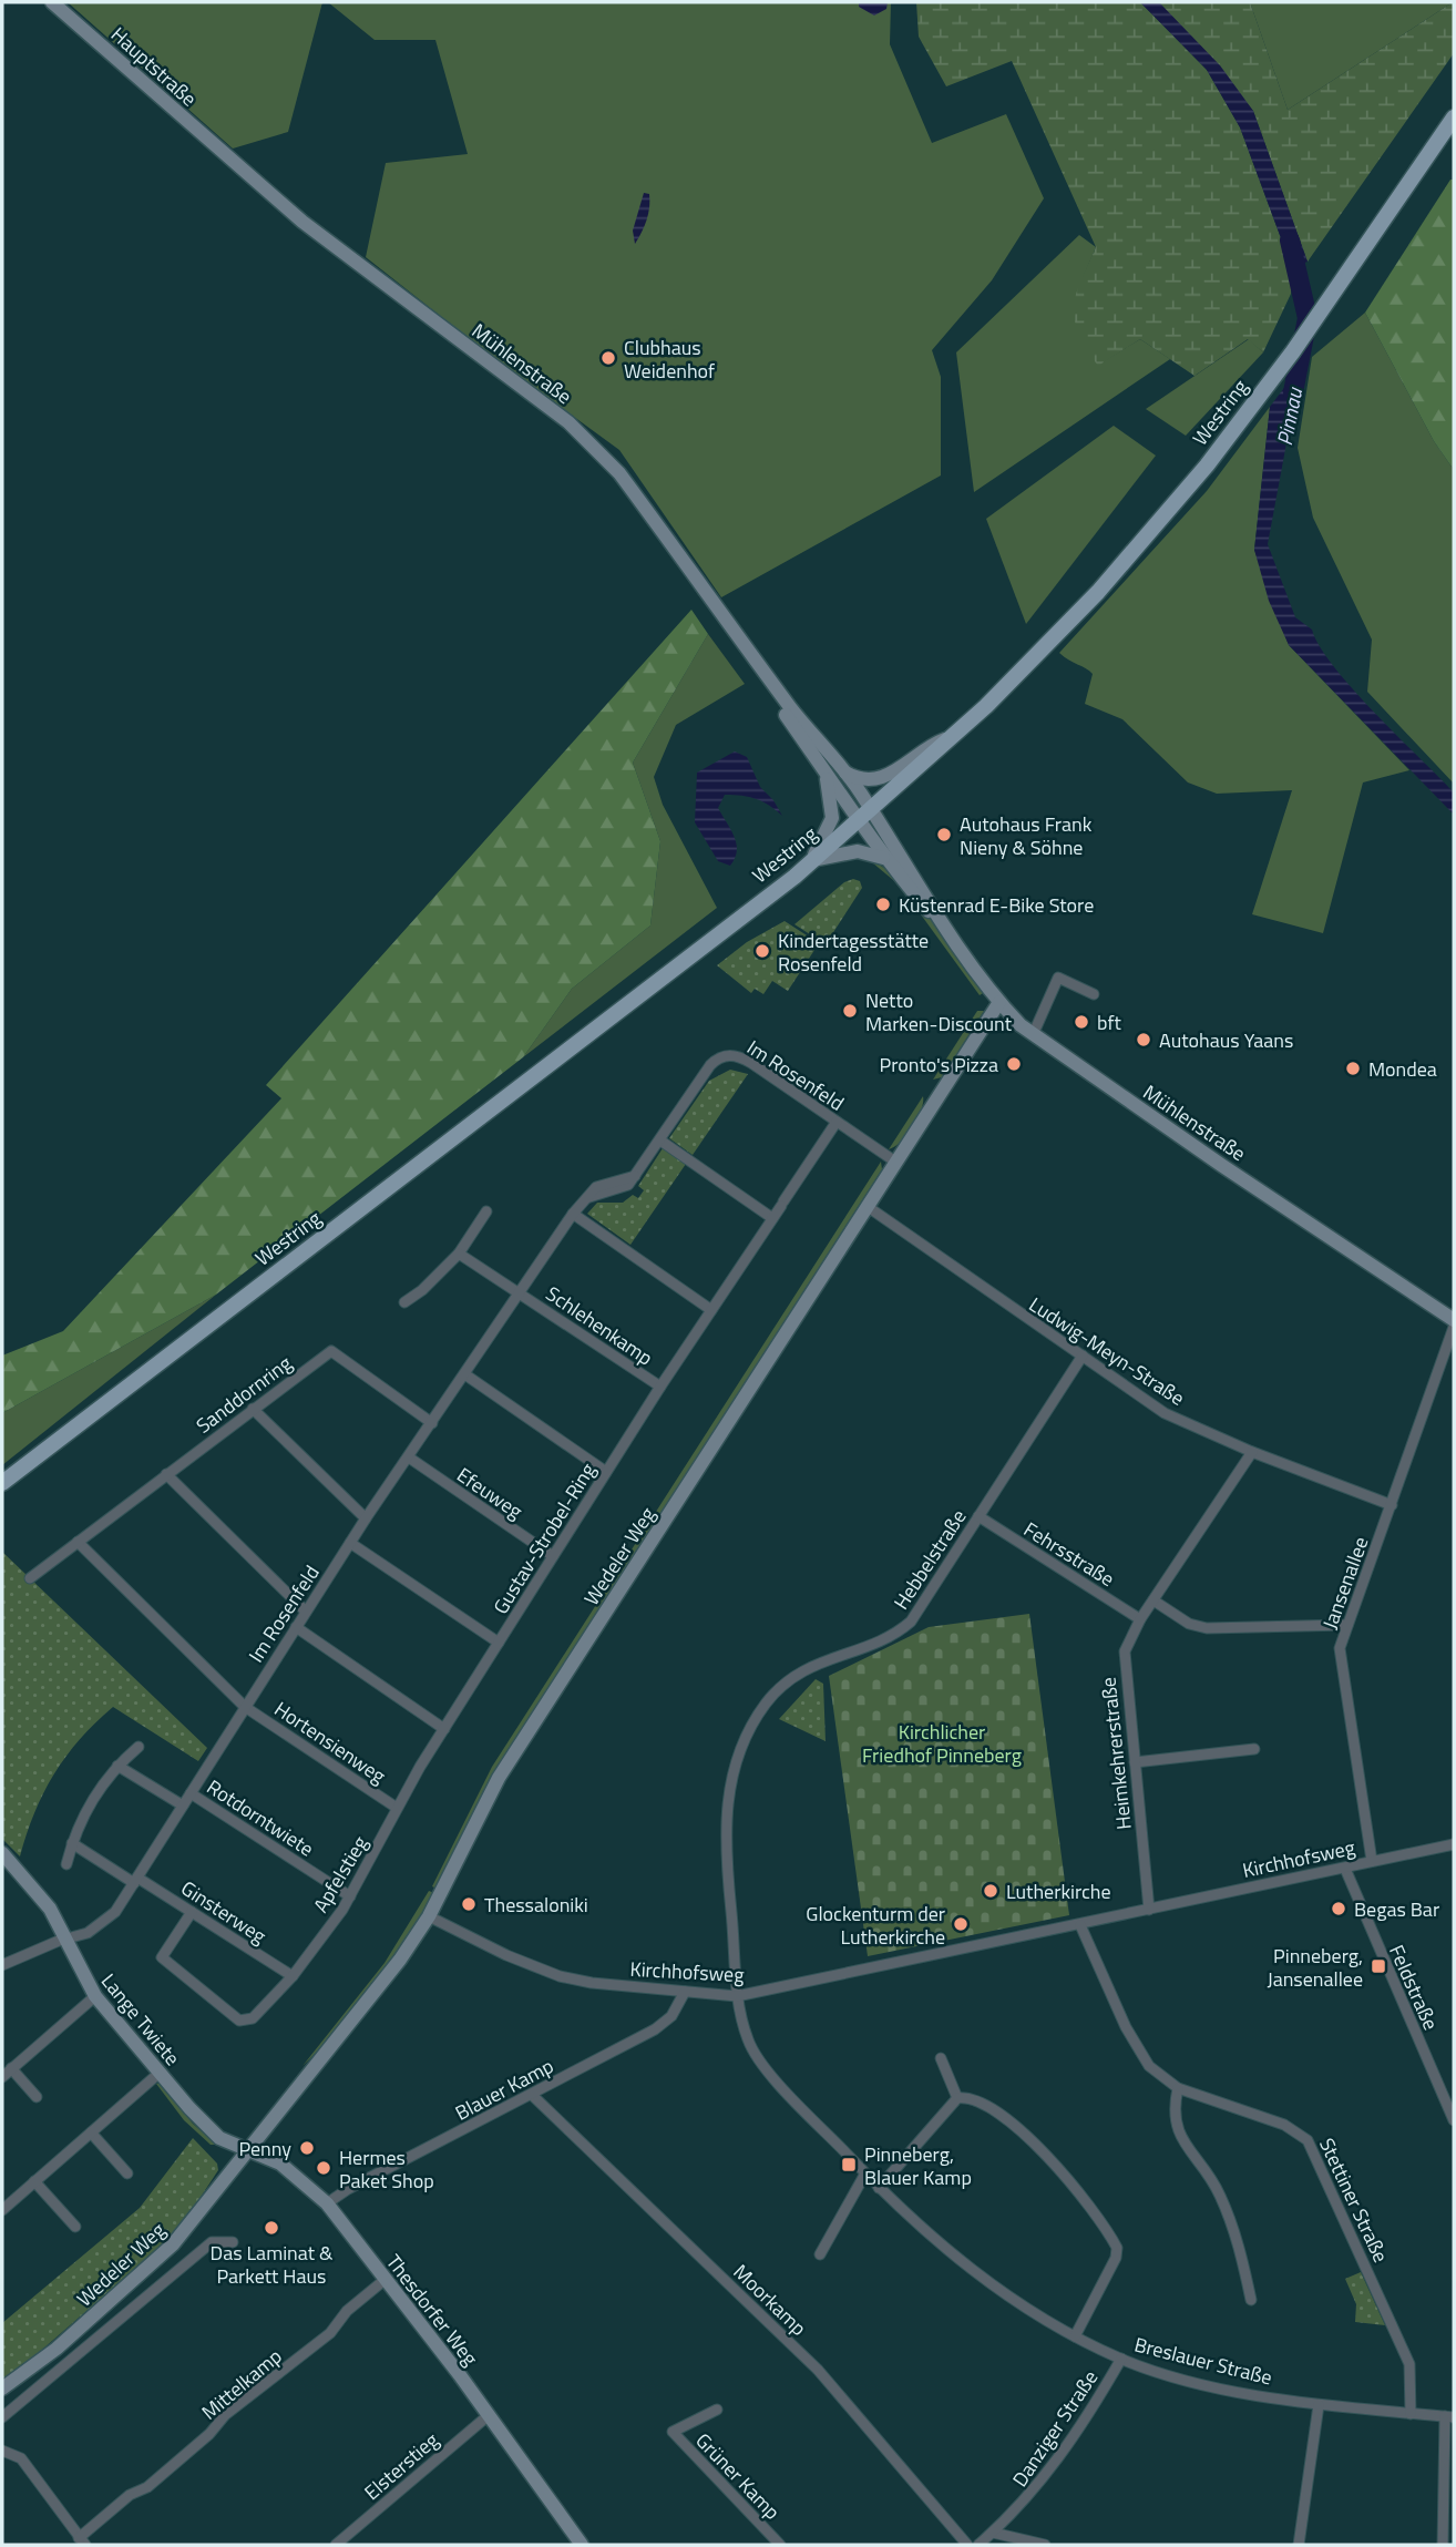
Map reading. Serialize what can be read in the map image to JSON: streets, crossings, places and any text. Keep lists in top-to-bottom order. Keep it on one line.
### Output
{"streets":{"main road":["Hauptstraße","Mühlenstraße","Westring","Wedeler Weg","Lange Twiete","Thesdorfer Weg"],"street":["Im Rosenfeld","Schlehenkamp","Ludwig-Meyn-Straße","Sanddornring","Efeuweg","Gustav-Strobel-Ring","Fehrsstraße","Hebbelstraße","Jansenallee","Hortensienweg","Heimkehrerstraße","Rotdorntwiete","Kirchhofsweg","Apfelstieg","Ginsterweg","Feldstraße","Blauer Kamp","Stettiner Straße","Moorkamp","Breslauer Straße","Mittelkamp","Danziger Straße","Elsterstieg","Grüner Kamp"]},"crossings":[["Hauptstraße","Mühlenstraße"],["Mühlenstraße","Westring"],["Mühlenstraße","Wedeler Weg"],["Im Rosenfeld","Schlehenkamp"],["Im Rosenfeld","Sanddornring"],["Im Rosenfeld","Efeuweg"],["Im Rosenfeld","Gustav-Strobel-Ring"],["Im Rosenfeld","Wedeler Weg"],["Im Rosenfeld","Hortensienweg"],["Im Rosenfeld","Rotdorntwiete"],["Im Rosenfeld","Ginsterweg"],["Im Rosenfeld","Lange Twiete"],["Schlehenkamp","Gustav-Strobel-Ring"],["Ludwig-Meyn-Straße","Wedeler Weg"],["Ludwig-Meyn-Straße","Hebbelstraße"],["Ludwig-Meyn-Straße","Jansenallee"],["Ludwig-Meyn-Straße","Heimkehrerstraße"],["Efeuweg","Gustav-Strobel-Ring"],["Gustav-Strobel-Ring","Apfelstieg"],["Fehrsstraße","Hebbelstraße"],["Fehrsstraße","Heimkehrerstraße"],["Wedeler Weg","Kirchhofsweg"],["Wedeler Weg","Lange Twiete"],["Wedeler Weg","Thesdorfer Weg"],["Hebbelstraße","Kirchhofsweg"],["Hebbelstraße","Breslauer Straße"],["Jansenallee","Kirchhofsweg"],["Hortensienweg","Apfelstieg"],["Heimkehrerstraße","Kirchhofsweg"],["Rotdorntwiete","Apfelstieg"],["Kirchhofsweg","Feldstraße"],["Kirchhofsweg","Blauer Kamp"],["Kirchhofsweg","Stettiner Straße"],["Kirchhofsweg","Breslauer Straße"],["Apfelstieg","Ginsterweg"],["Lange Twiete","Thesdorfer Weg"],["Blauer Kamp","Moorkamp"],["Blauer Kamp","Thesdorfer Weg"],["Stettiner Straße","Breslauer Straße"],["Thesdorfer Weg","Mittelkamp"],["Thesdorfer Weg","Elsterstieg"],["Breslauer Straße","Danziger Straße"]],"water":["Pinnau"],"parks":["Kirchlicher Friedhof Pinneberg"],"places":{"other":["Clubhaus Weidenhof","Autohaus Frank Nieny & Söhne","Küstenrad E-Bike Store","Kindertagesstätte Rosenfeld","Netto Marken-Discount","bft","Autohaus Yaans","Pronto's Pizza","Mondea","Lutherkirche","Thessaloniki","Begas Bar","Glockenturm der Lutherkirche","Penny","Hermes Paket Shop","Das Laminat & Parkett Haus"],"transit":["Pinneberg, Jansenallee","Pinneberg, Blauer Kamp"]}}
